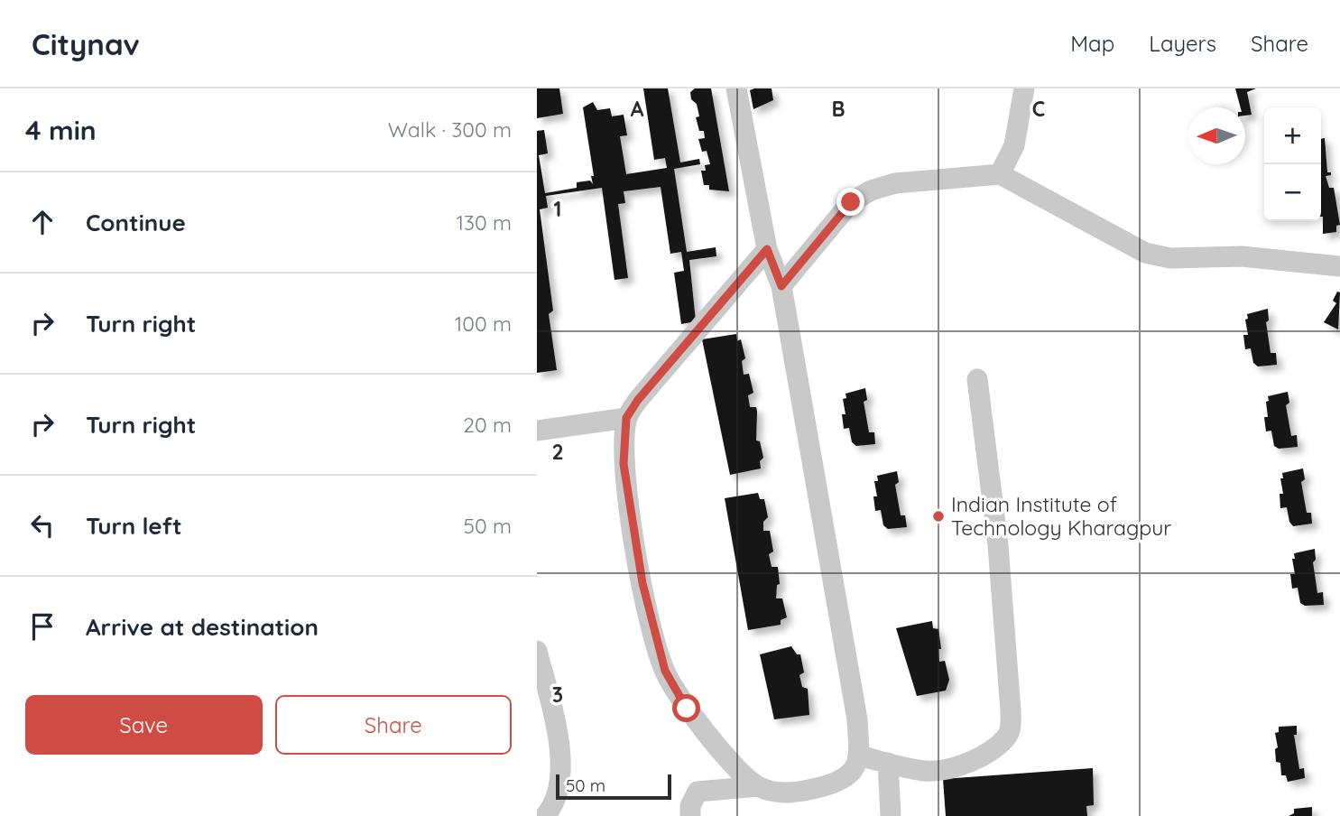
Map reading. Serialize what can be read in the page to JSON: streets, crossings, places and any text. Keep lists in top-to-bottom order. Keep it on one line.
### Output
{"places":["Indian Institute of Technology Kharagpur"],"scale_bar":"50 m","north":"left","page":{"header":"Citynav","nav":["Map","Layers","Share"],"heading":["4 min","Walk · 300 m"],"map_buttons":["+","−"],"list":[["Continue","130 m"],["Turn right","100 m"],["Turn right","20 m"],["Turn left","50 m"],"Arrive at destination"],"buttons":["Save","Share"],"scale":"50 m"},"grid":{"columns":["A","B","C"],"rows":["1","2","3"]}}
